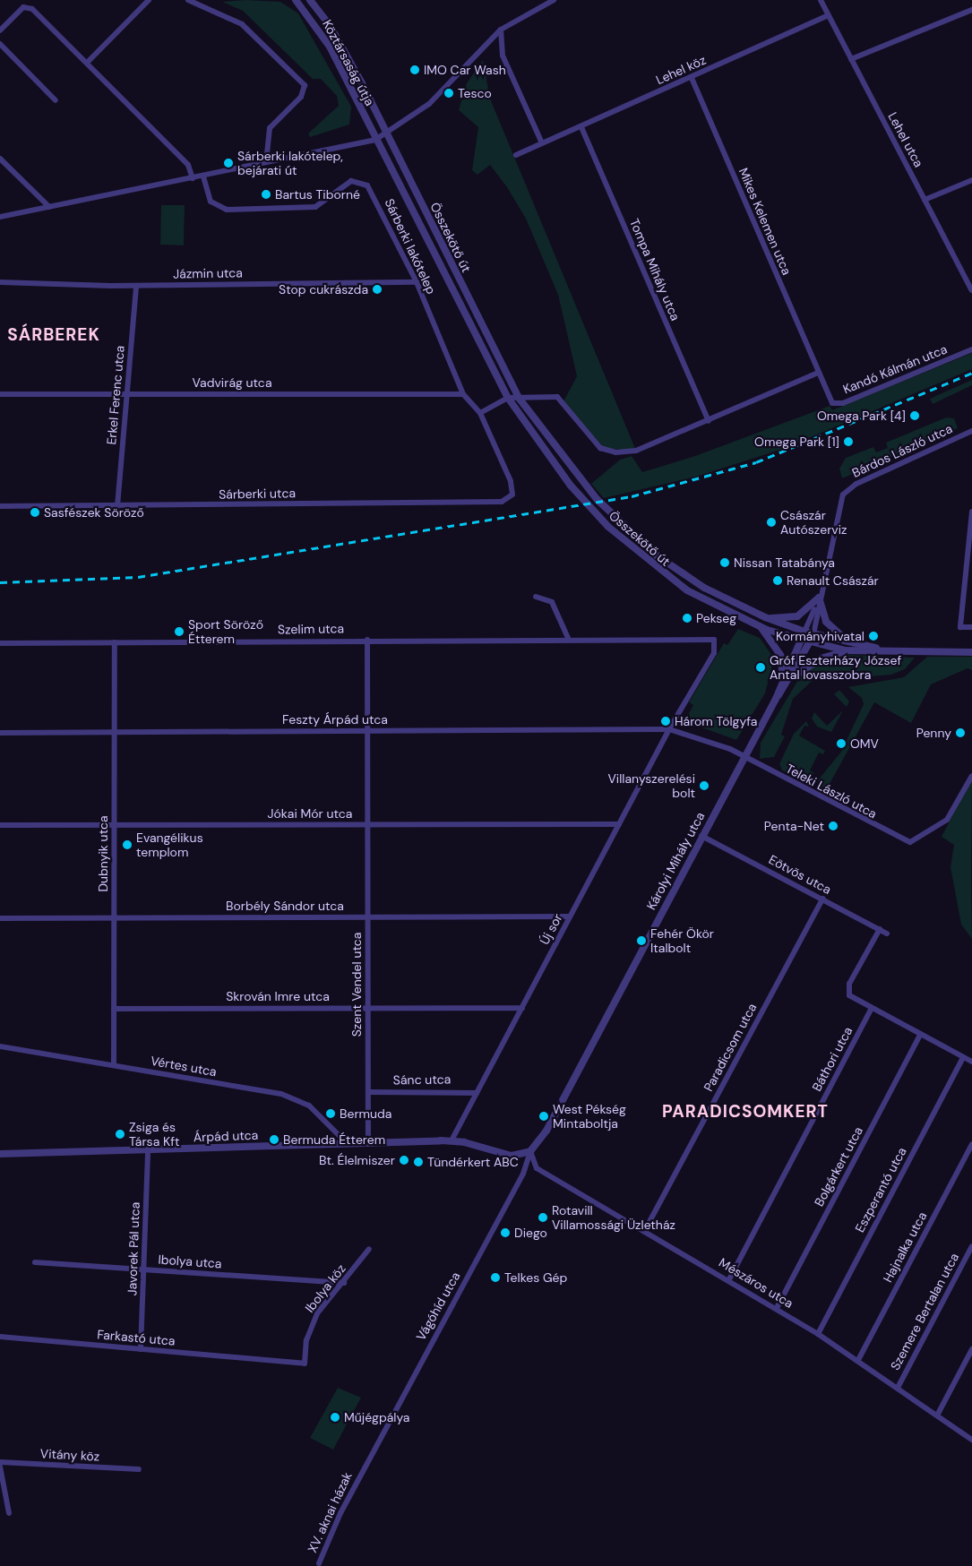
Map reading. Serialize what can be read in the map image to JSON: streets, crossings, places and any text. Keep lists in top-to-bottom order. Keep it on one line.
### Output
{"streets":{"street":["Köztársaság útja","Lehel köz","Lehel utca","Mikes Kelemen utca","Összekötő út","Sárberki lakótelep","Tompa Mihály utca","Jázmin utca","Kandó Kálmán utca","Vadvirág utca","Erkel Ferenc utca","Bárdos László utca","Sárberki utca","Szelim utca","Feszty Árpád utca","Teleki László utca","Jókai Mór utca","Dubnyik utca","Károlyi Mihály utca","Eötvös utca","Borbély Sándor utca","Új sor","Szent Vendel utca","Skrován Imre utca","Paradicsom utca","Báthori utca","Vértes utca","Sánc utca","Árpád utca","Bolgárkert utca","Eszperantó utca","Hajnalka utca","Javorek Pál utca","Ibolya utca","Mészáros utca","Ibolya köz","Vágóhíd utca","Szemere Bertalan utca","Farkastó utca","Vitány köz","XV. aknai házak"]},"crossings":[["Köztársaság útja","Összekötő út"],["Lehel köz","Lehel utca"],["Lehel köz","Mikes Kelemen utca"],["Lehel köz","Tompa Mihály utca"],["Mikes Kelemen utca","Kandó Kálmán utca"],["Összekötő út","Károlyi Mihály utca"],["Sárberki lakótelep","Jázmin utca"],["Sárberki lakótelep","Vadvirág utca"],["Sárberki lakótelep","Sárberki utca"],["Jázmin utca","Erkel Ferenc utca"],["Vadvirág utca","Erkel Ferenc utca"],["Erkel Ferenc utca","Sárberki utca"],["Bárdos László utca","Károlyi Mihály utca"],["Szelim utca","Dubnyik utca"],["Szelim utca","Új sor"],["Szelim utca","Szent Vendel utca"],["Feszty Árpád utca","Teleki László utca"],["Feszty Árpád utca","Dubnyik utca"],["Feszty Árpád utca","Károlyi Mihály utca"],["Feszty Árpád utca","Új sor"],["Feszty Árpád utca","Szent Vendel utca"],["Teleki László utca","Károlyi Mihály utca"],["Jókai Mór utca","Dubnyik utca"],["Jókai Mór utca","Új sor"],["Jókai Mór utca","Szent Vendel utca"],["Dubnyik utca","Borbély Sándor utca"],["Dubnyik utca","Skrován Imre utca"],["Dubnyik utca","Vértes utca"],["Károlyi Mihály utca","Eötvös utca"],["Károlyi Mihály utca","Árpád utca"],["Károlyi Mihály utca","Mészáros utca"],["Károlyi Mihály utca","Vágóhíd utca"],["Eötvös utca","Paradicsom utca"],["Borbély Sándor utca","Új sor"],["Borbély Sándor utca","Szent Vendel utca"],["Új sor","Skrován Imre utca"],["Új sor","Sánc utca"],["Új sor","Árpád utca"],["Szent Vendel utca","Skrován Imre utca"],["Szent Vendel utca","Sánc utca"],["Szent Vendel utca","Árpád utca"],["Paradicsom utca","Mészáros utca"],["Báthori utca","Mészáros utca"],["Vértes utca","Árpád utca"],["Árpád utca","Javorek Pál utca"],["Árpád utca","Mészáros utca"],["Árpád utca","Vágóhíd utca"],["Bolgárkert utca","Mészáros utca"],["Eszperantó utca","Mészáros utca"],["Hajnalka utca","Mészáros utca"],["Javorek Pál utca","Ibolya utca"],["Javorek Pál utca","Farkastó utca"],["Ibolya utca","Ibolya köz"],["Mészáros utca","Vágóhíd utca"],["Mészáros utca","Szemere Bertalan utca"],["Ibolya köz","Farkastó utca"],["Vágóhíd utca","XV. aknai házak"]],"districts":["SÁRBEREK","PARADICSOMKERT"],"places":["IMO Car Wash","Tesco","Sárberki lakótelep, bejárati út","Bartus Tiborné","Stop cukrászda","Omega Park [4]","Omega Park [1]","Sasfészek Söröző","Császár Autószerviz","Nissan Tatabánya","Renault Császár","Pekseg","Sport Söröző Étterem","Kormányhivatal","Gróf Eszterházy József Antal lovasszobra","Három Tölgyfa","Penny","OMV","Villanyszerelési bolt","Penta-Net","Evangélikus templom","Fehér Ökör Italbolt","Bermuda","West Pékség Mintaboltja","Zsiga és Társa Kft","Bermuda Étterem","Bt. Élelmiszer","Tündérkert ABC","Rotavill Villamossági Üzletház","Diego","Telkes Gép","Műjégpálya"]}
